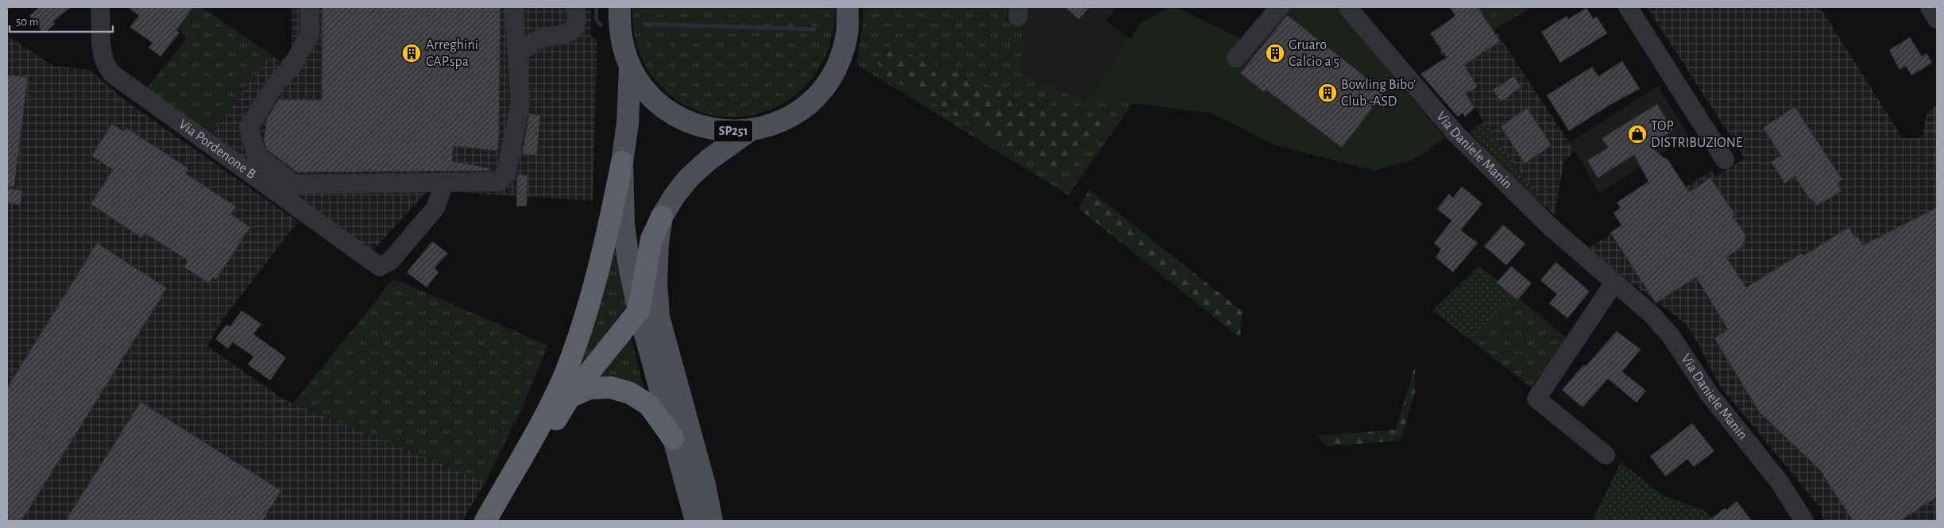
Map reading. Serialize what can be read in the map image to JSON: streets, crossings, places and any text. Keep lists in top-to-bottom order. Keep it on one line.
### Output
{"streets":{"main road":["SP251"],"street":["Via Pordenone B","Via Daniele Manin"]},"places":{"building":["Arreghini CAP.spa","Gruaro Calcio a 5","Bowling Bibo' Club -ASD"],"shop":["TOP DISTRIBUZIONE"]},"scale_bar":"50 m"}
